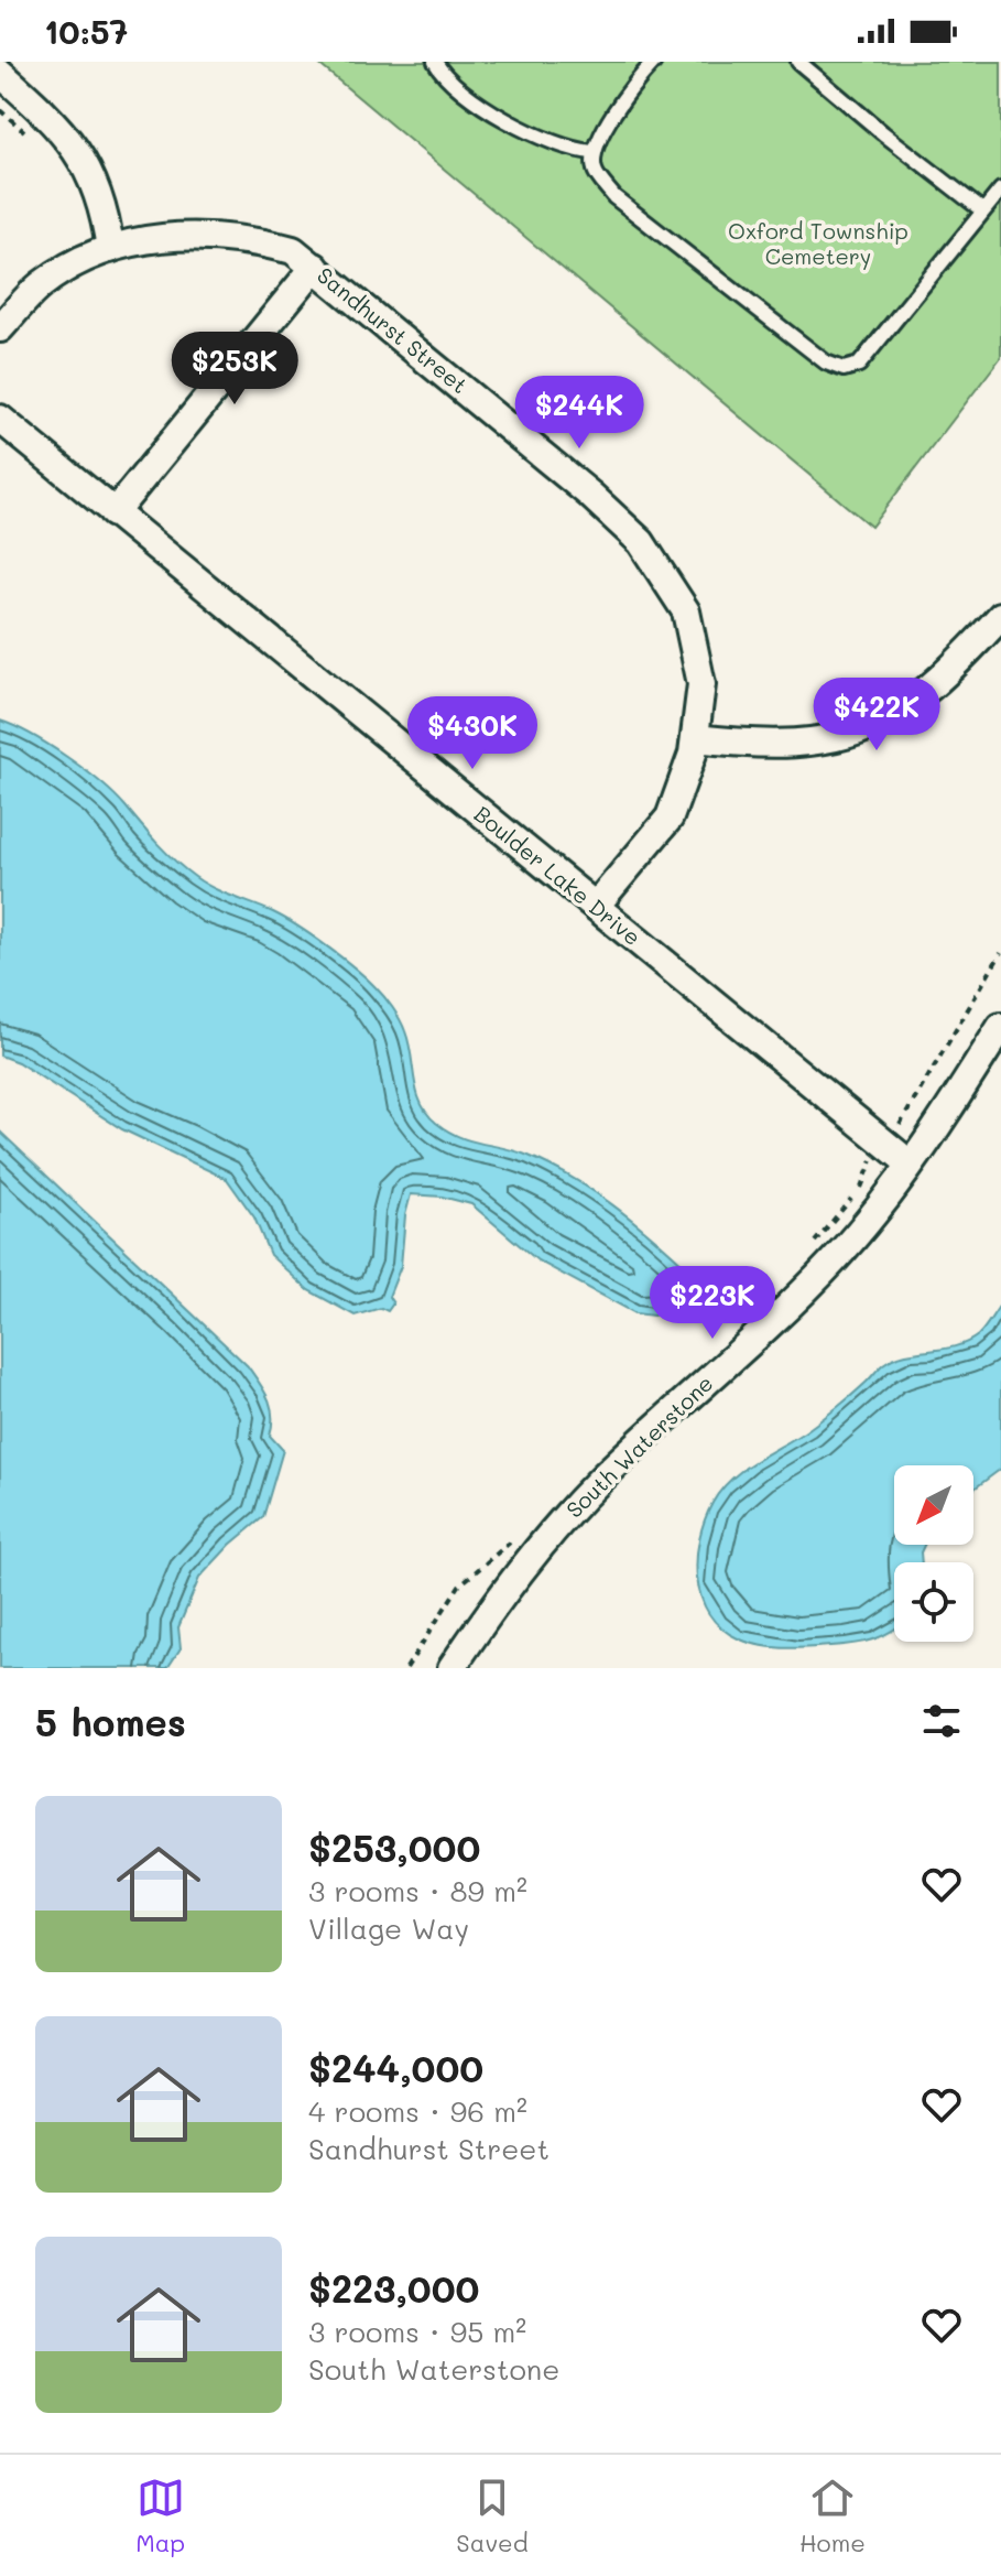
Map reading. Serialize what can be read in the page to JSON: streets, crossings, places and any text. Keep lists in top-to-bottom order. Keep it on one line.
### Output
{"streets":{"street":["Sandhurst Street","Boulder Lake Drive","South Waterstone"]},"crossings":[["Sandhurst Street","Boulder Lake Drive"],["Boulder Lake Drive","South Waterstone"]],"parks":["Oxford Township Cemetery"],"north":"bottom left","page":{"status":"10:57","price":["$253K","$244K","$422K","$430K","$223K"],"heading":"5 homes","list":[{"name":"$253,000","note":"3 rooms · 89 m² · Village Way"},{"name":"$244,000","note":"4 rooms · 96 m² · Sandhurst Street"},{"name":"$223,000","note":"3 rooms · 95 m² · South Waterstone"}],"tabs":["Map","Saved","Home"]}}
